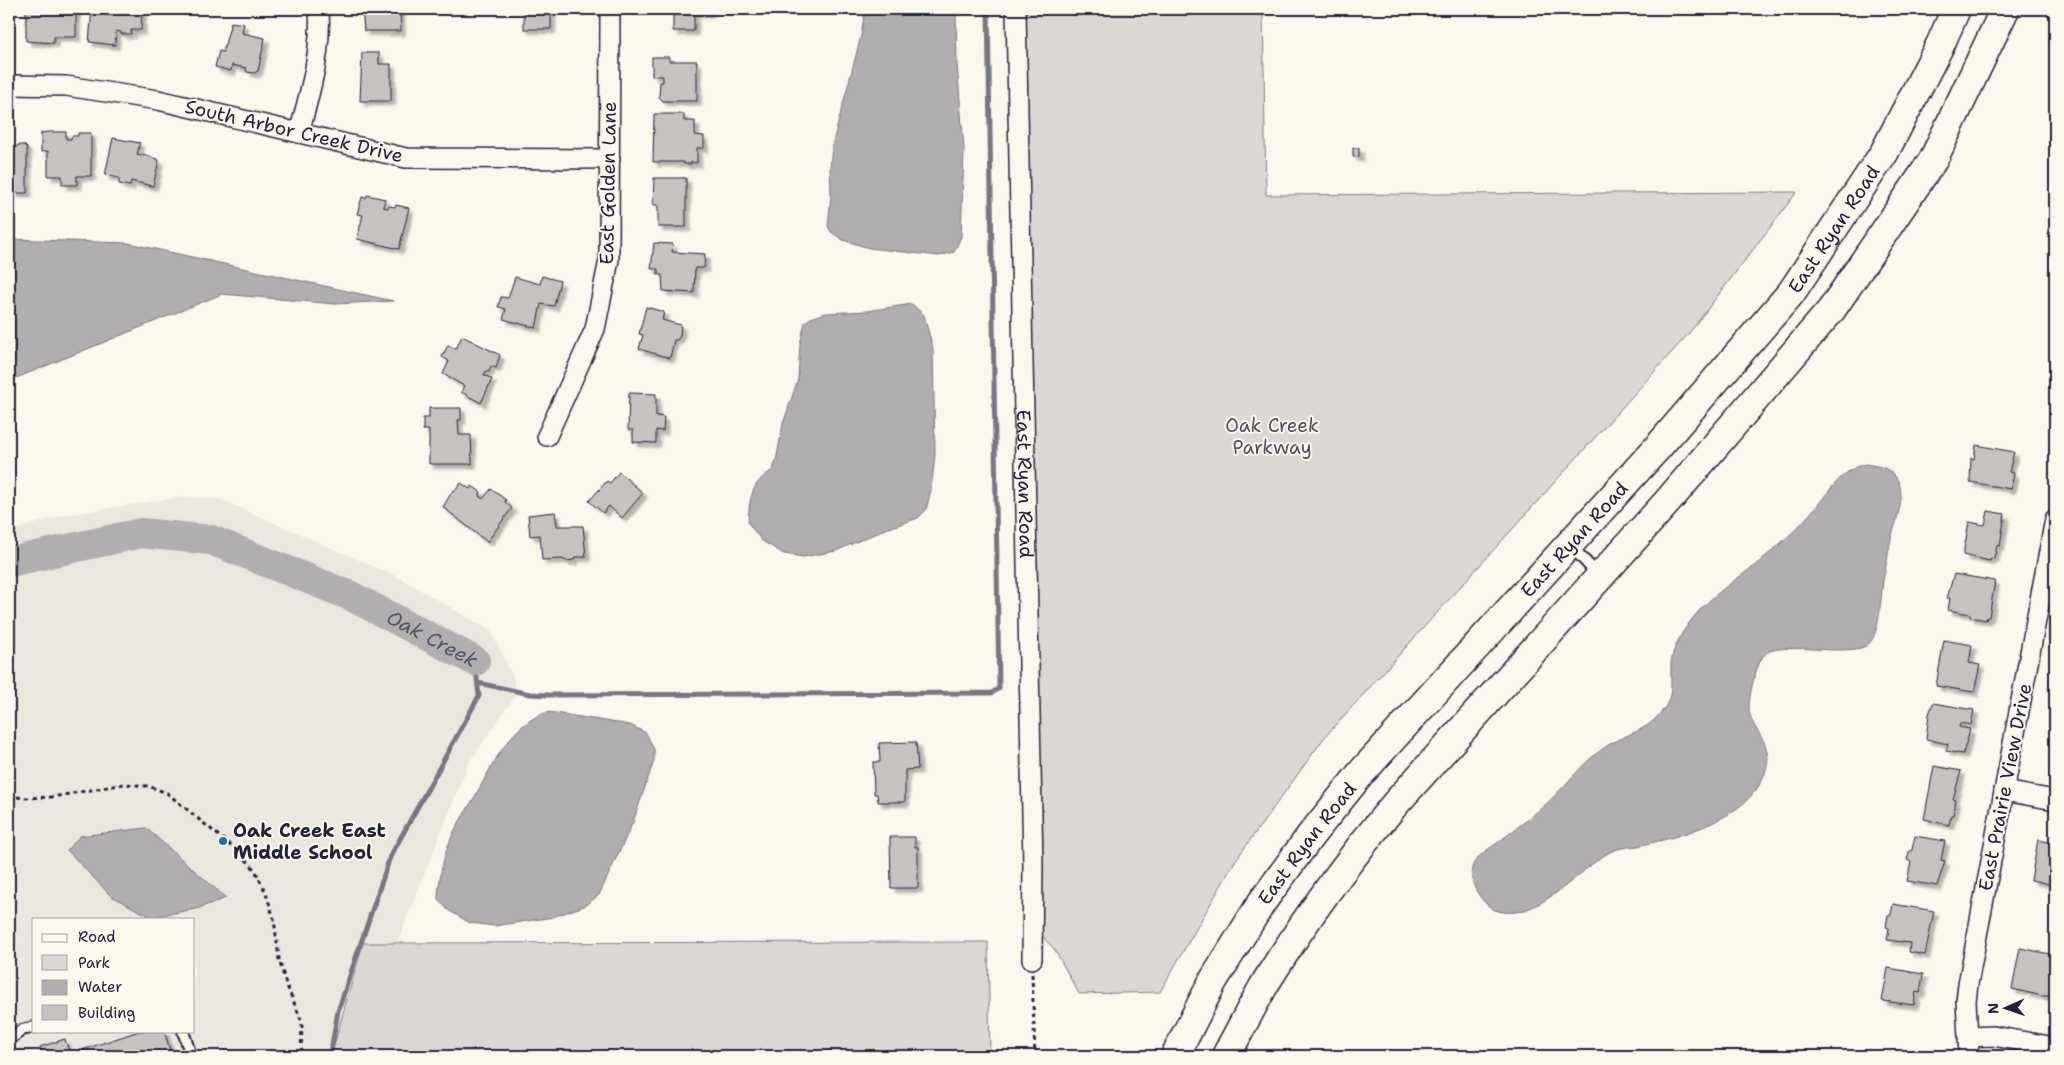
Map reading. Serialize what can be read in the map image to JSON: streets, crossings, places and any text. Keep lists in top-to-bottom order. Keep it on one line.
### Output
{"streets":{"main road":["East Ryan Road"],"street":["South Arbor Creek Drive","East Golden Lane","East Prairie View Drive"]},"crossings":[["South Arbor Creek Drive","East Golden Lane"]],"water":["Oak Creek"],"parks":["Oak Creek Parkway"],"places":["Oak Creek East Middle School"],"legend":["Road","Park","Water","Building"],"north":"left"}
